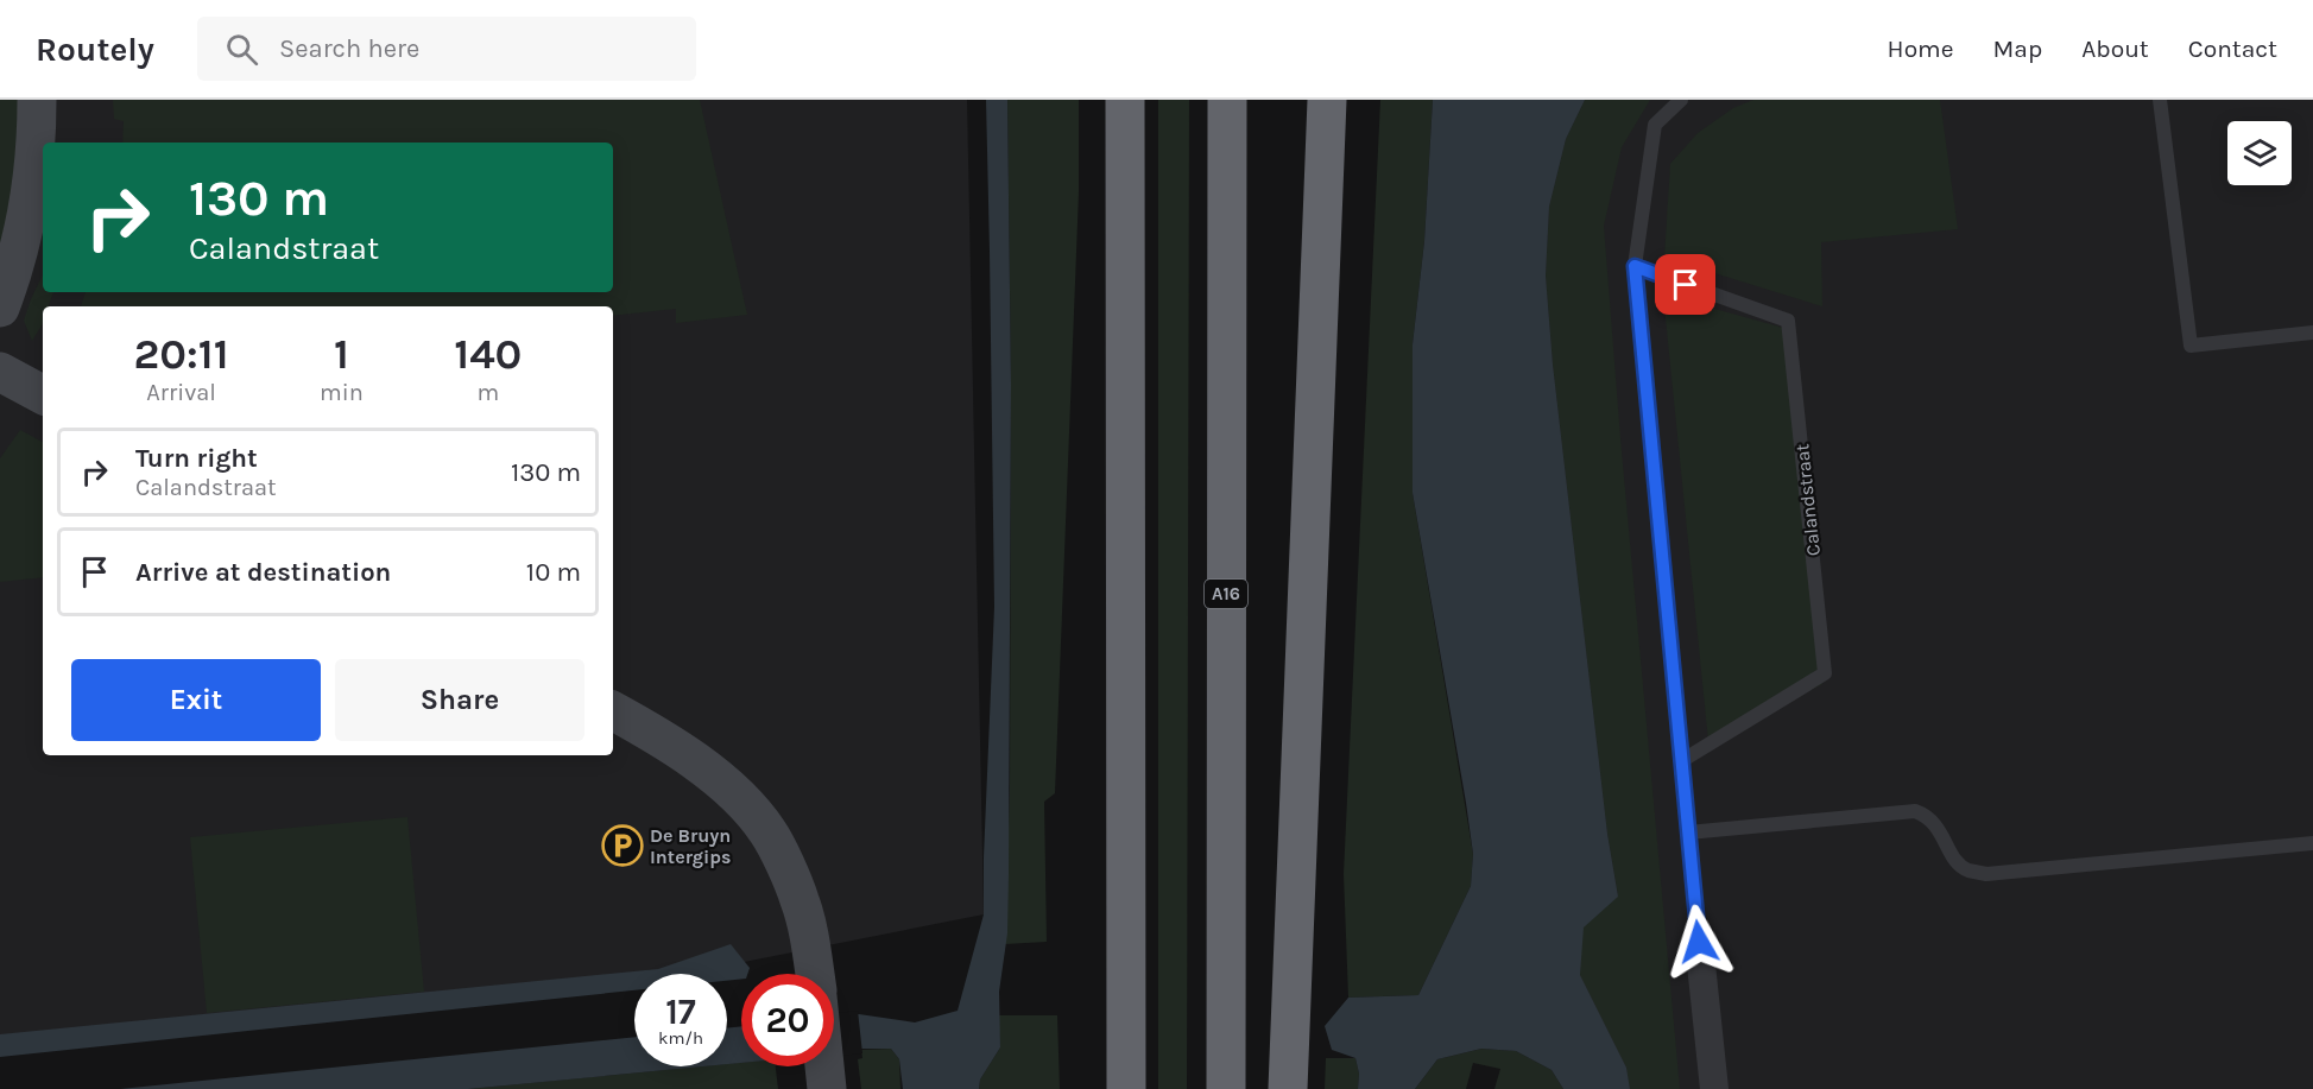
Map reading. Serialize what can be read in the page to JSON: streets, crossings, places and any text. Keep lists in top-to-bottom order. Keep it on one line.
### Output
{"streets":{"highway":["A16"],"lane":["Calandstraat"]},"places":{"parking":["De Bruyn Intergips"]},"page":{"header":"Routely","search":"Search here","nav":["Home","Map","About","Contact"],"turn":["130 m","Calandstraat"],"eta":["20:11","Arrival","1","min","140","m"],"list":[{"name":"Turn right","note":"Calandstraat","value":"130 m"},{"name":"Arrive at destination","value":"10 m"}],"buttons":["Exit","Share"],"speed":"17 km/h","limit":"20"}}
